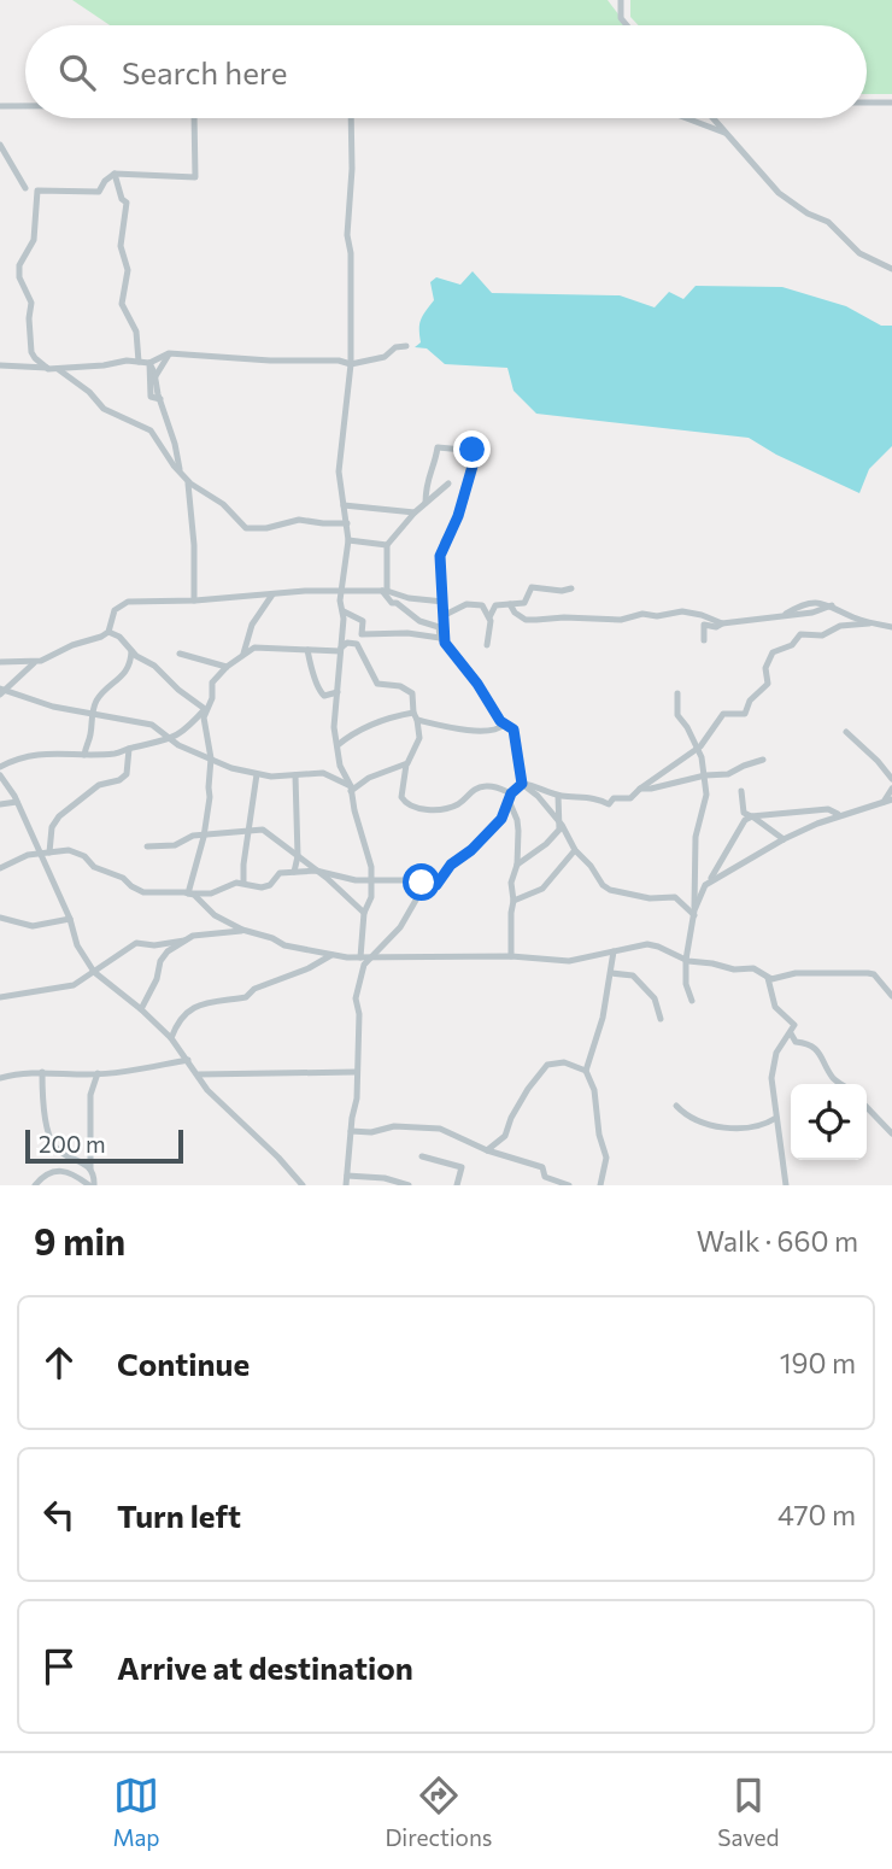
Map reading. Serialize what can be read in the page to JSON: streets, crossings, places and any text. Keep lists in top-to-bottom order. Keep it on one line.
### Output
{"scale_bar":"200 m","page":{"search":"Search here","scale":"200 m","heading":["9 min","Walk · 660 m"],"list":[["Continue","190 m"],["Turn left","470 m"],"Arrive at destination"],"nav":["Map","Directions","Saved"]}}
